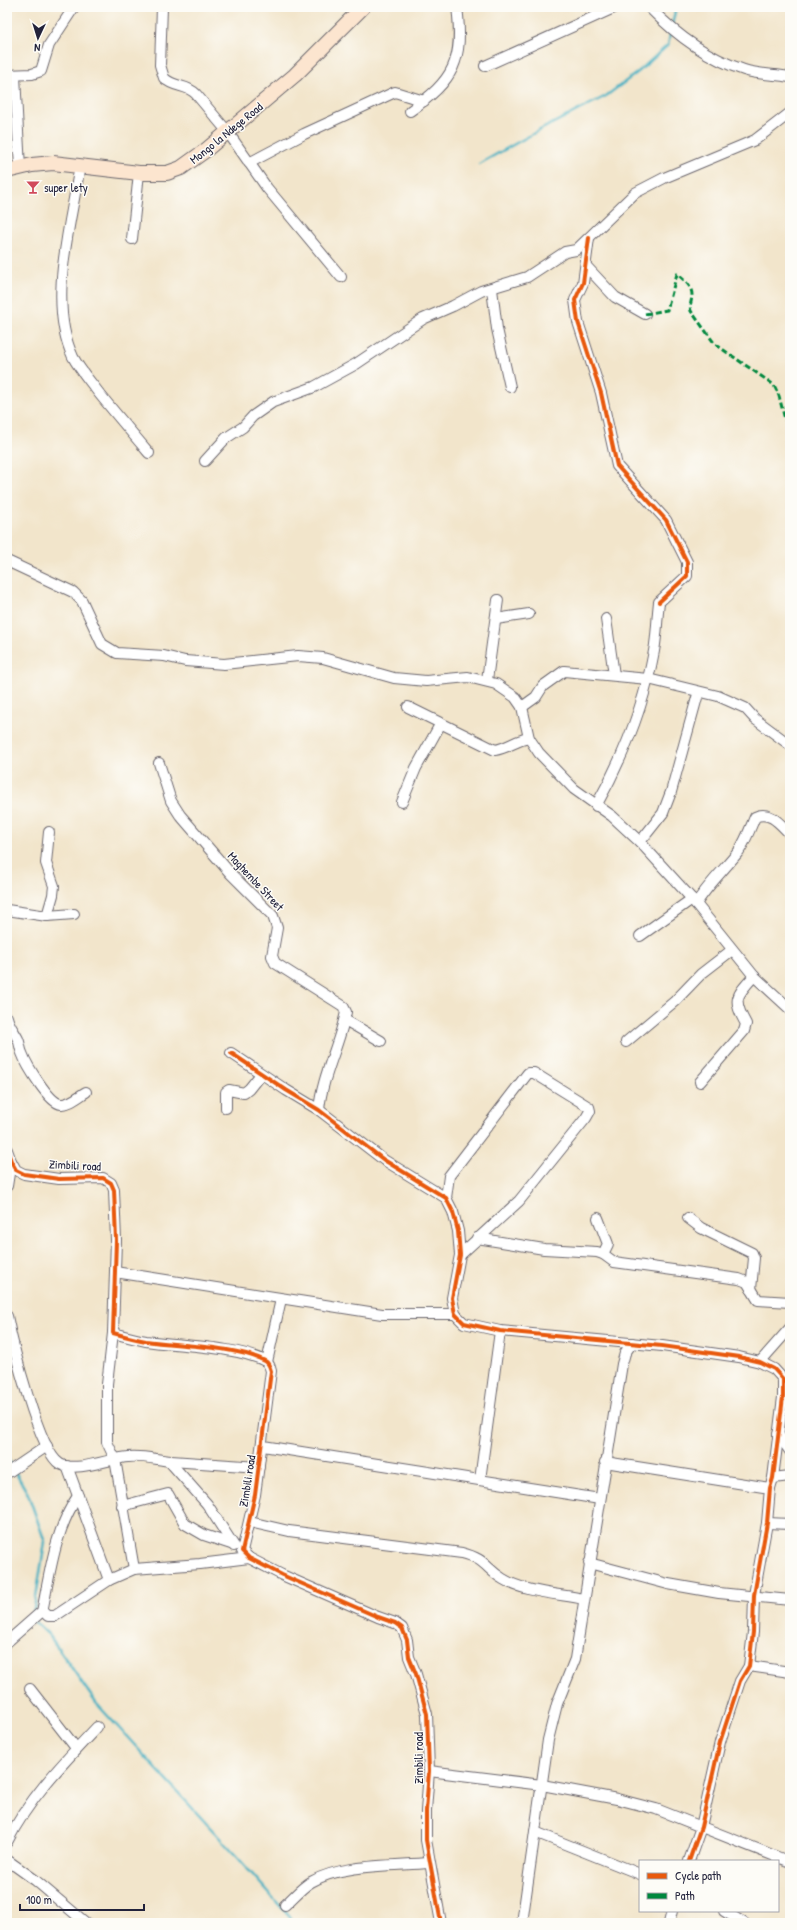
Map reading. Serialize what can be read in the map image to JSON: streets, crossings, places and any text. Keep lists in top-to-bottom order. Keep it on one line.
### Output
{"streets":{"street":["Mongo la Ndege Road","Maghembe Street","Zimbili road"]},"places":{"bar":["super lety"]},"legend":["Cycle path","Path"],"scale_bar":"100 m","north":"bottom"}
